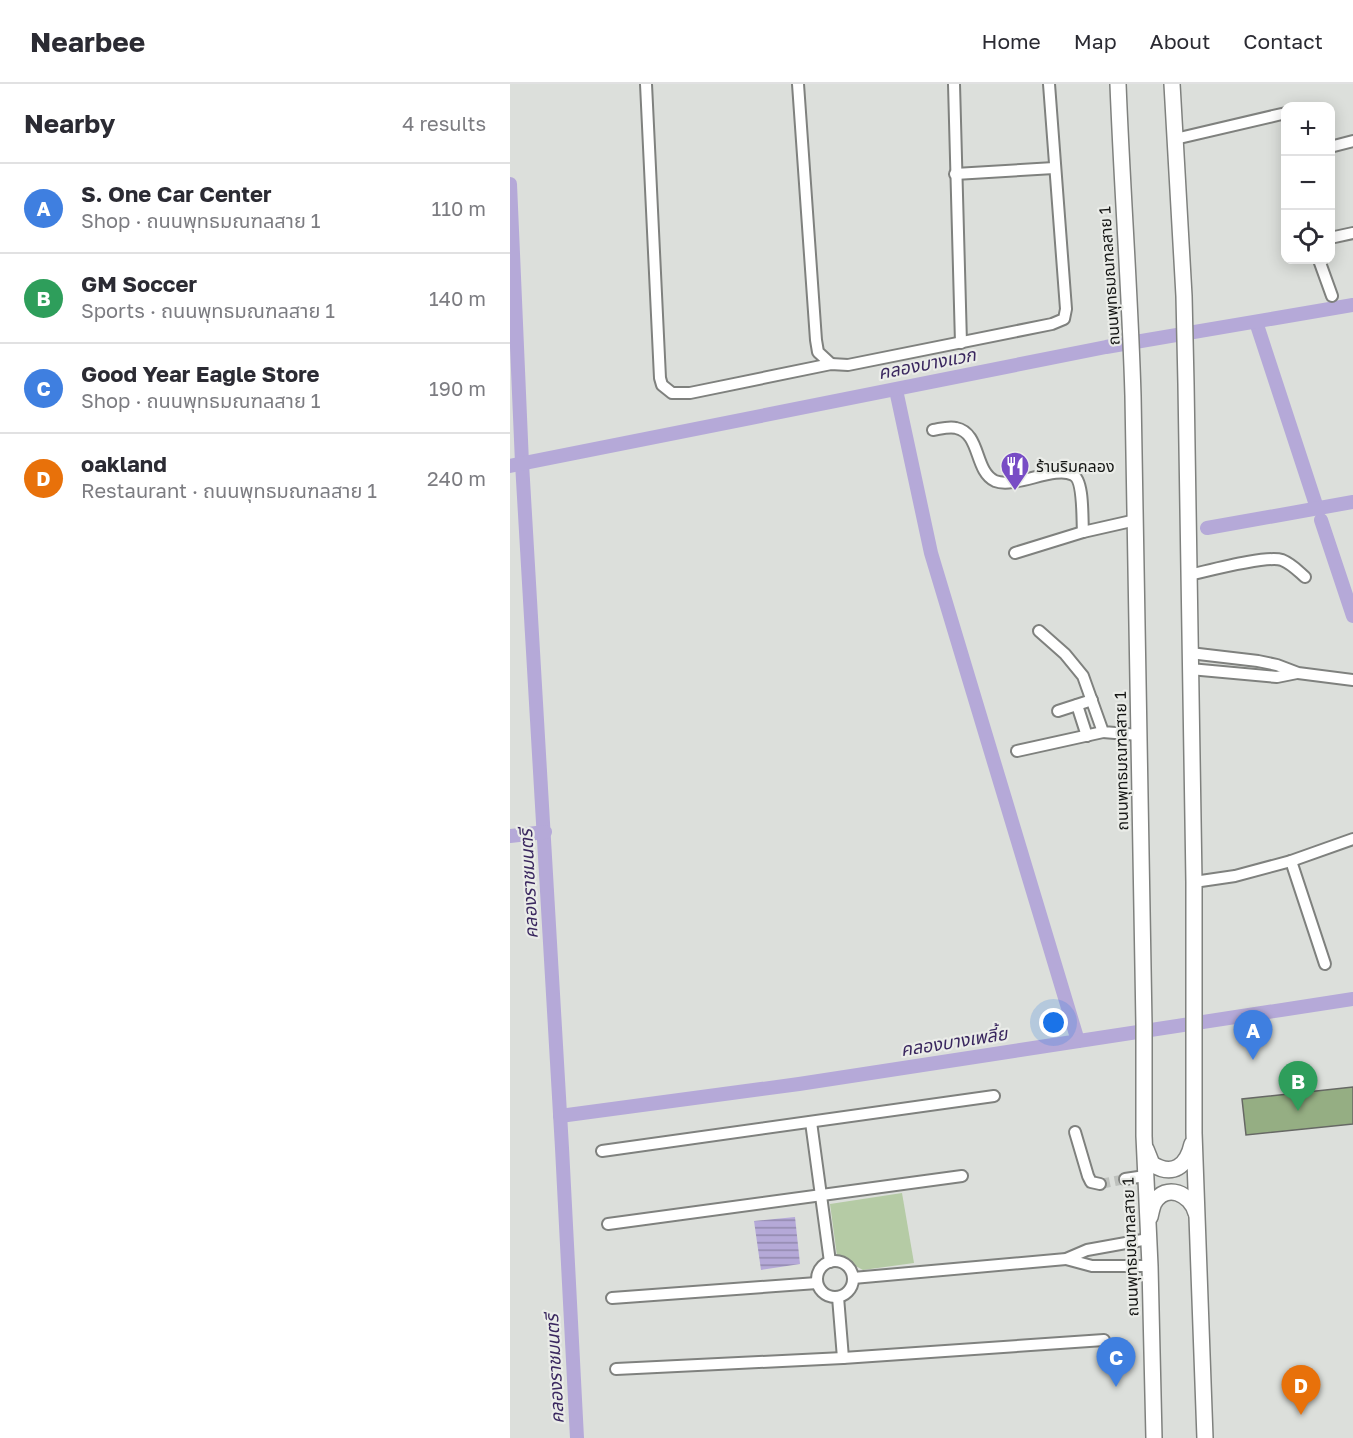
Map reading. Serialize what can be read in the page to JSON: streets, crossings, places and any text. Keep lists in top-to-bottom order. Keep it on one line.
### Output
{"streets":{"main road":["ถนนพุทธมณฑลสาย 1"]},"water":["คลองบางแวก","คลองราชมนตรี","คลองบางเพลี้ย"],"places":{"restaurant":["ร้านริมคลอง"]},"page":{"header":"Nearbee","nav":["Home","Map","About","Contact"],"heading":["Nearby","4 results"],"map_buttons":["+","−"],"list":[{"mark":"A","name":"S. One Car Center","note":"Shop · ถนนพุทธมณฑลสาย 1","value":"110 m"},{"mark":"B","name":"GM Soccer","note":"Sports · ถนนพุทธมณฑลสาย 1","value":"140 m"},{"mark":"C","name":"Good Year Eagle Store","note":"Shop · ถนนพุทธมณฑลสาย 1","value":"190 m"},{"mark":"D","name":"oakland","note":"Restaurant · ถนนพุทธมณฑลสาย 1","value":"240 m"}],"pins":["A","B","C","D"]}}
